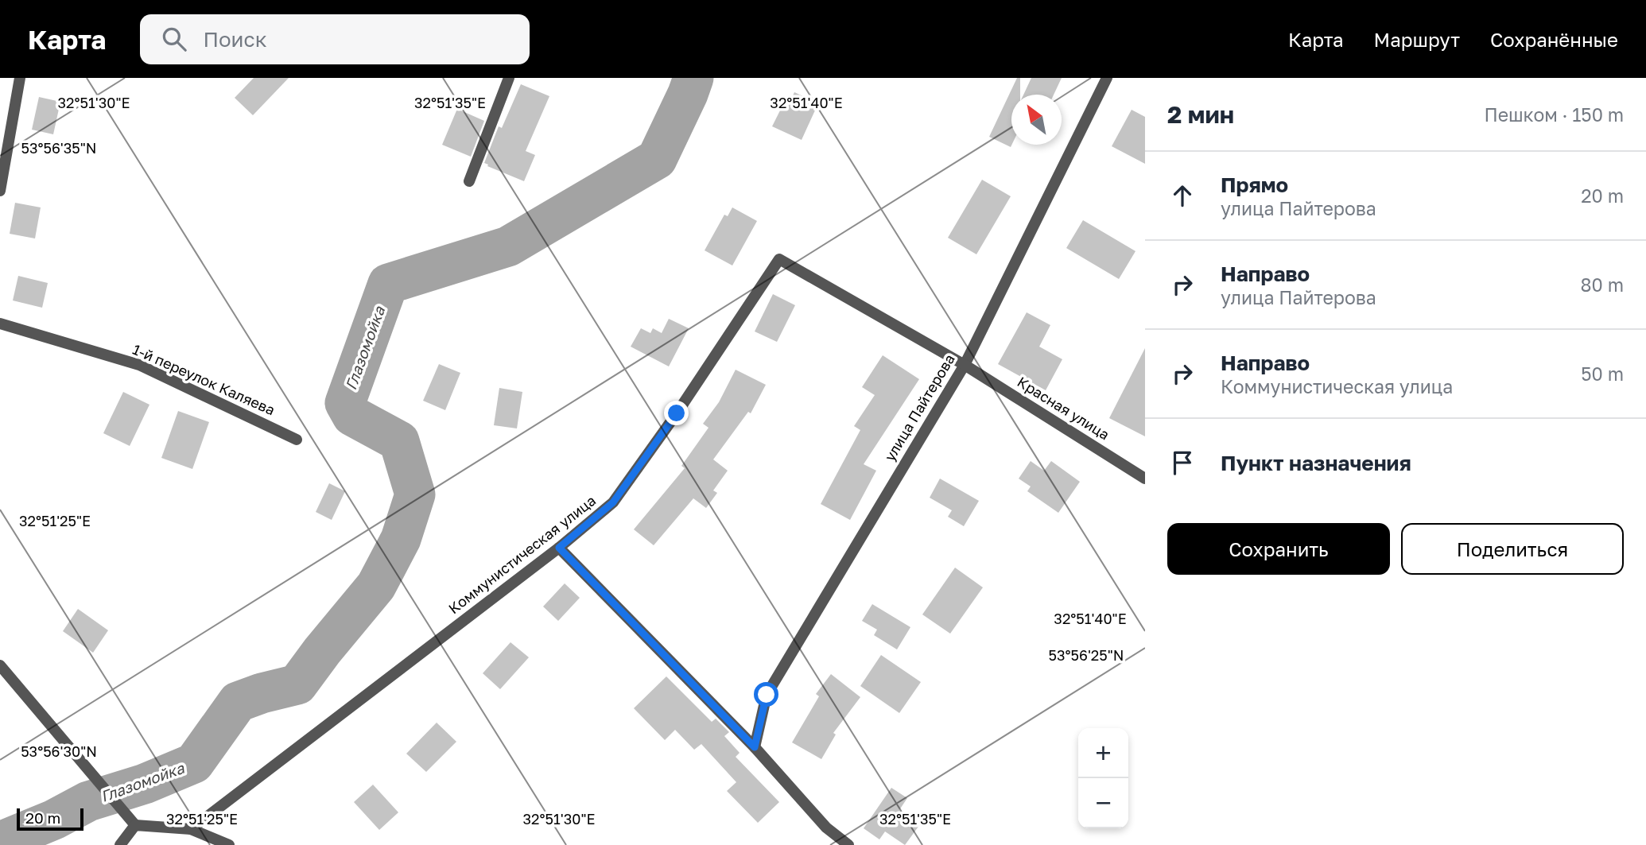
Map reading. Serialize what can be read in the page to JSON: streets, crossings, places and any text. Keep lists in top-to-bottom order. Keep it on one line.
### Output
{"streets":{"street":["1-й переулок Каляева","улица Пайтерова","Красная улица","Коммунистическая улица"]},"crossings":[["улица Пайтерова","Красная улица"],["улица Пайтерова","Коммунистическая улица"],["Красная улица","Коммунистическая улица"]],"water":["Глазомойка"],"scale_bar":"20 m","north":"top left","page":{"header":"Карта","search":"Поиск","nav":["Карта","Маршрут","Сохранённые"],"heading":["2 мин","Пешком · 150 m"],"list":[["Прямо","улица Пайтерова","20 m"],["Направо","улица Пайтерова","80 m"],["Направо","Коммунистическая улица","50 m"],"Пункт назначения"],"buttons":["Сохранить","Поделиться"],"map_buttons":["+","−"],"scale":"20 m"},"coordinates":["32°51'40\"E","32°51'30\"E","32°51'35\"E","53°56'35\"N","32°51'25\"E","53°56'25\"N","53°56'30\"N"]}
